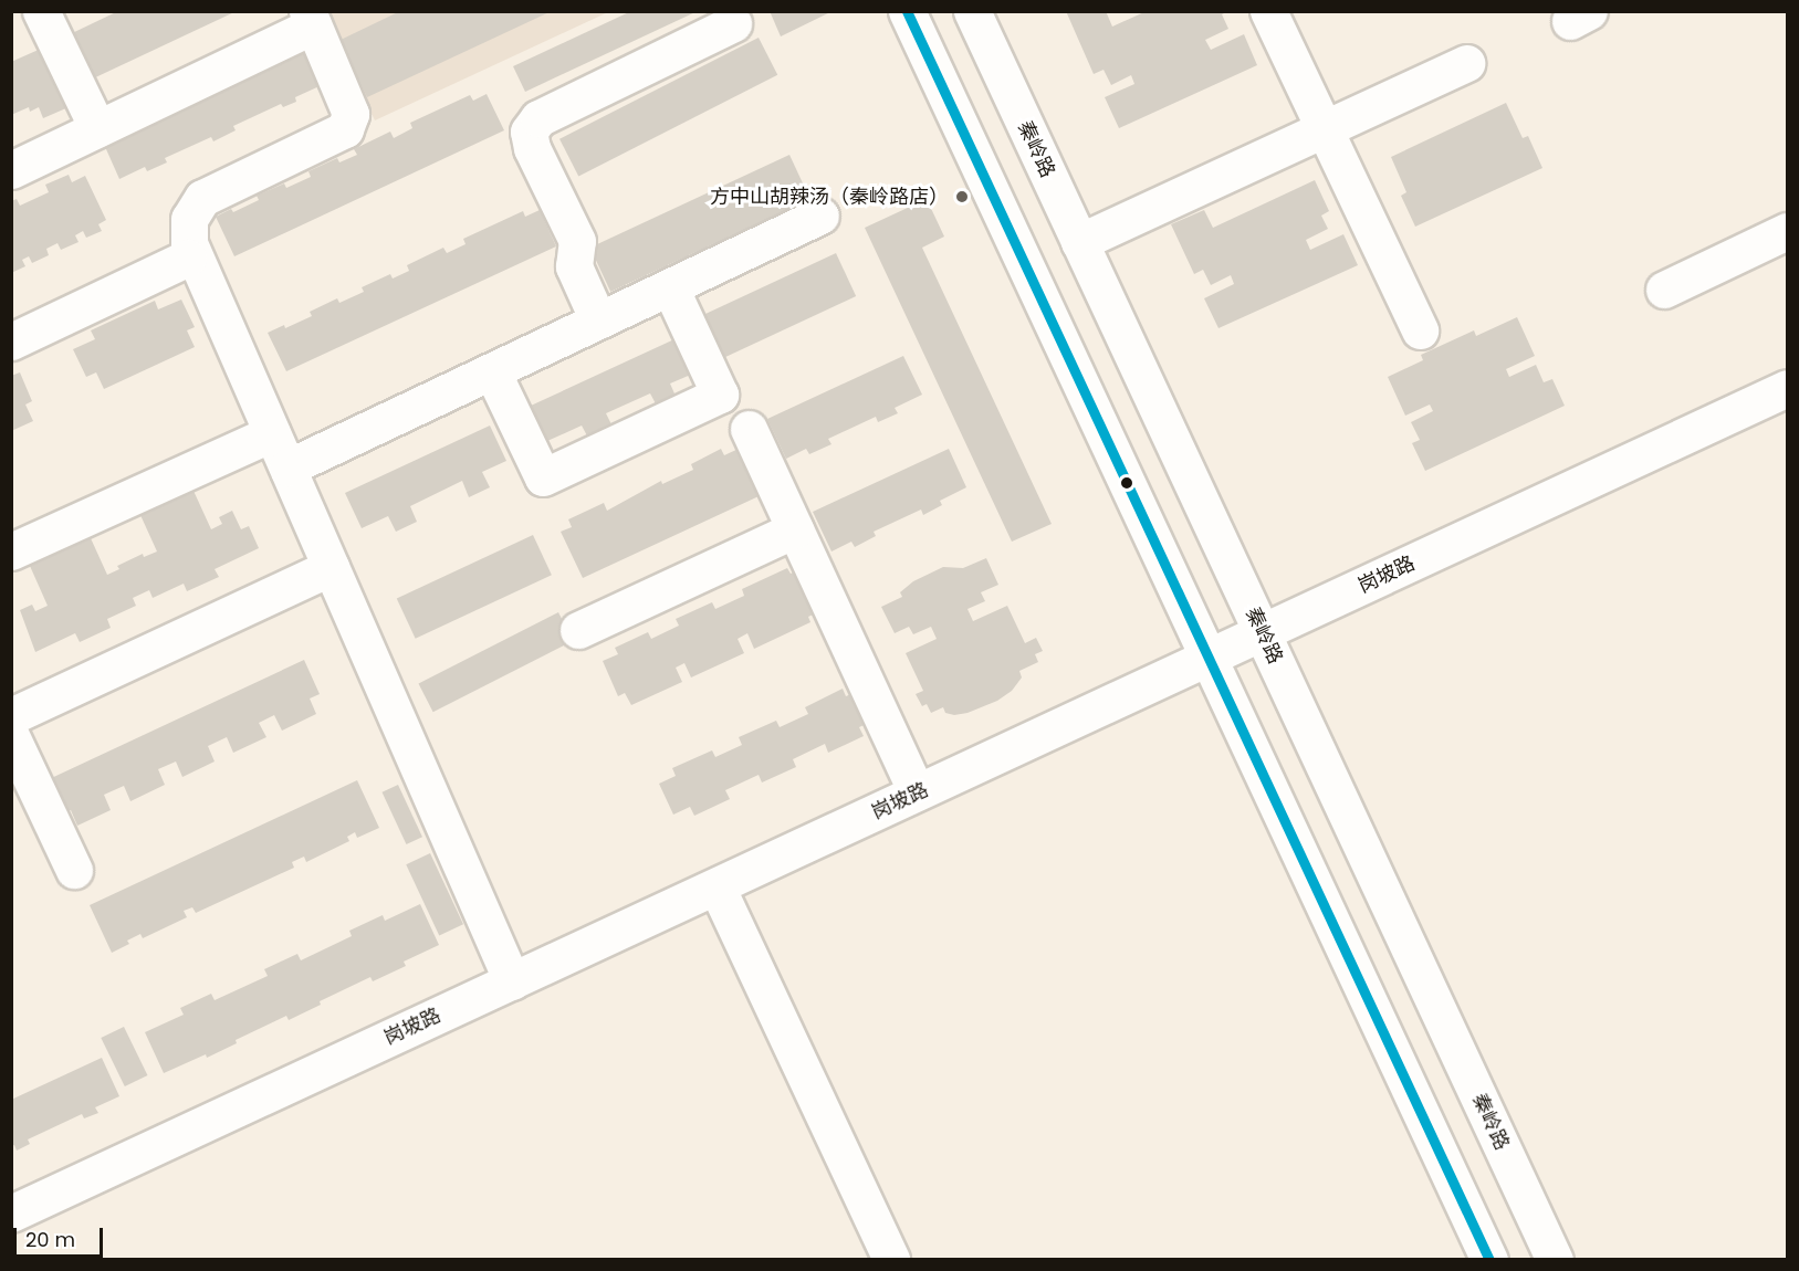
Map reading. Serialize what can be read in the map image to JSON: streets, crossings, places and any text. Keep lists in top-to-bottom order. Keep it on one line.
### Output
{"streets":{"main road":["秦岭路","岗坡路"]},"crossings":[["秦岭路","岗坡路"]],"places":["方中山胡辣汤（秦岭路店）"],"scale_bar":"20 m"}
